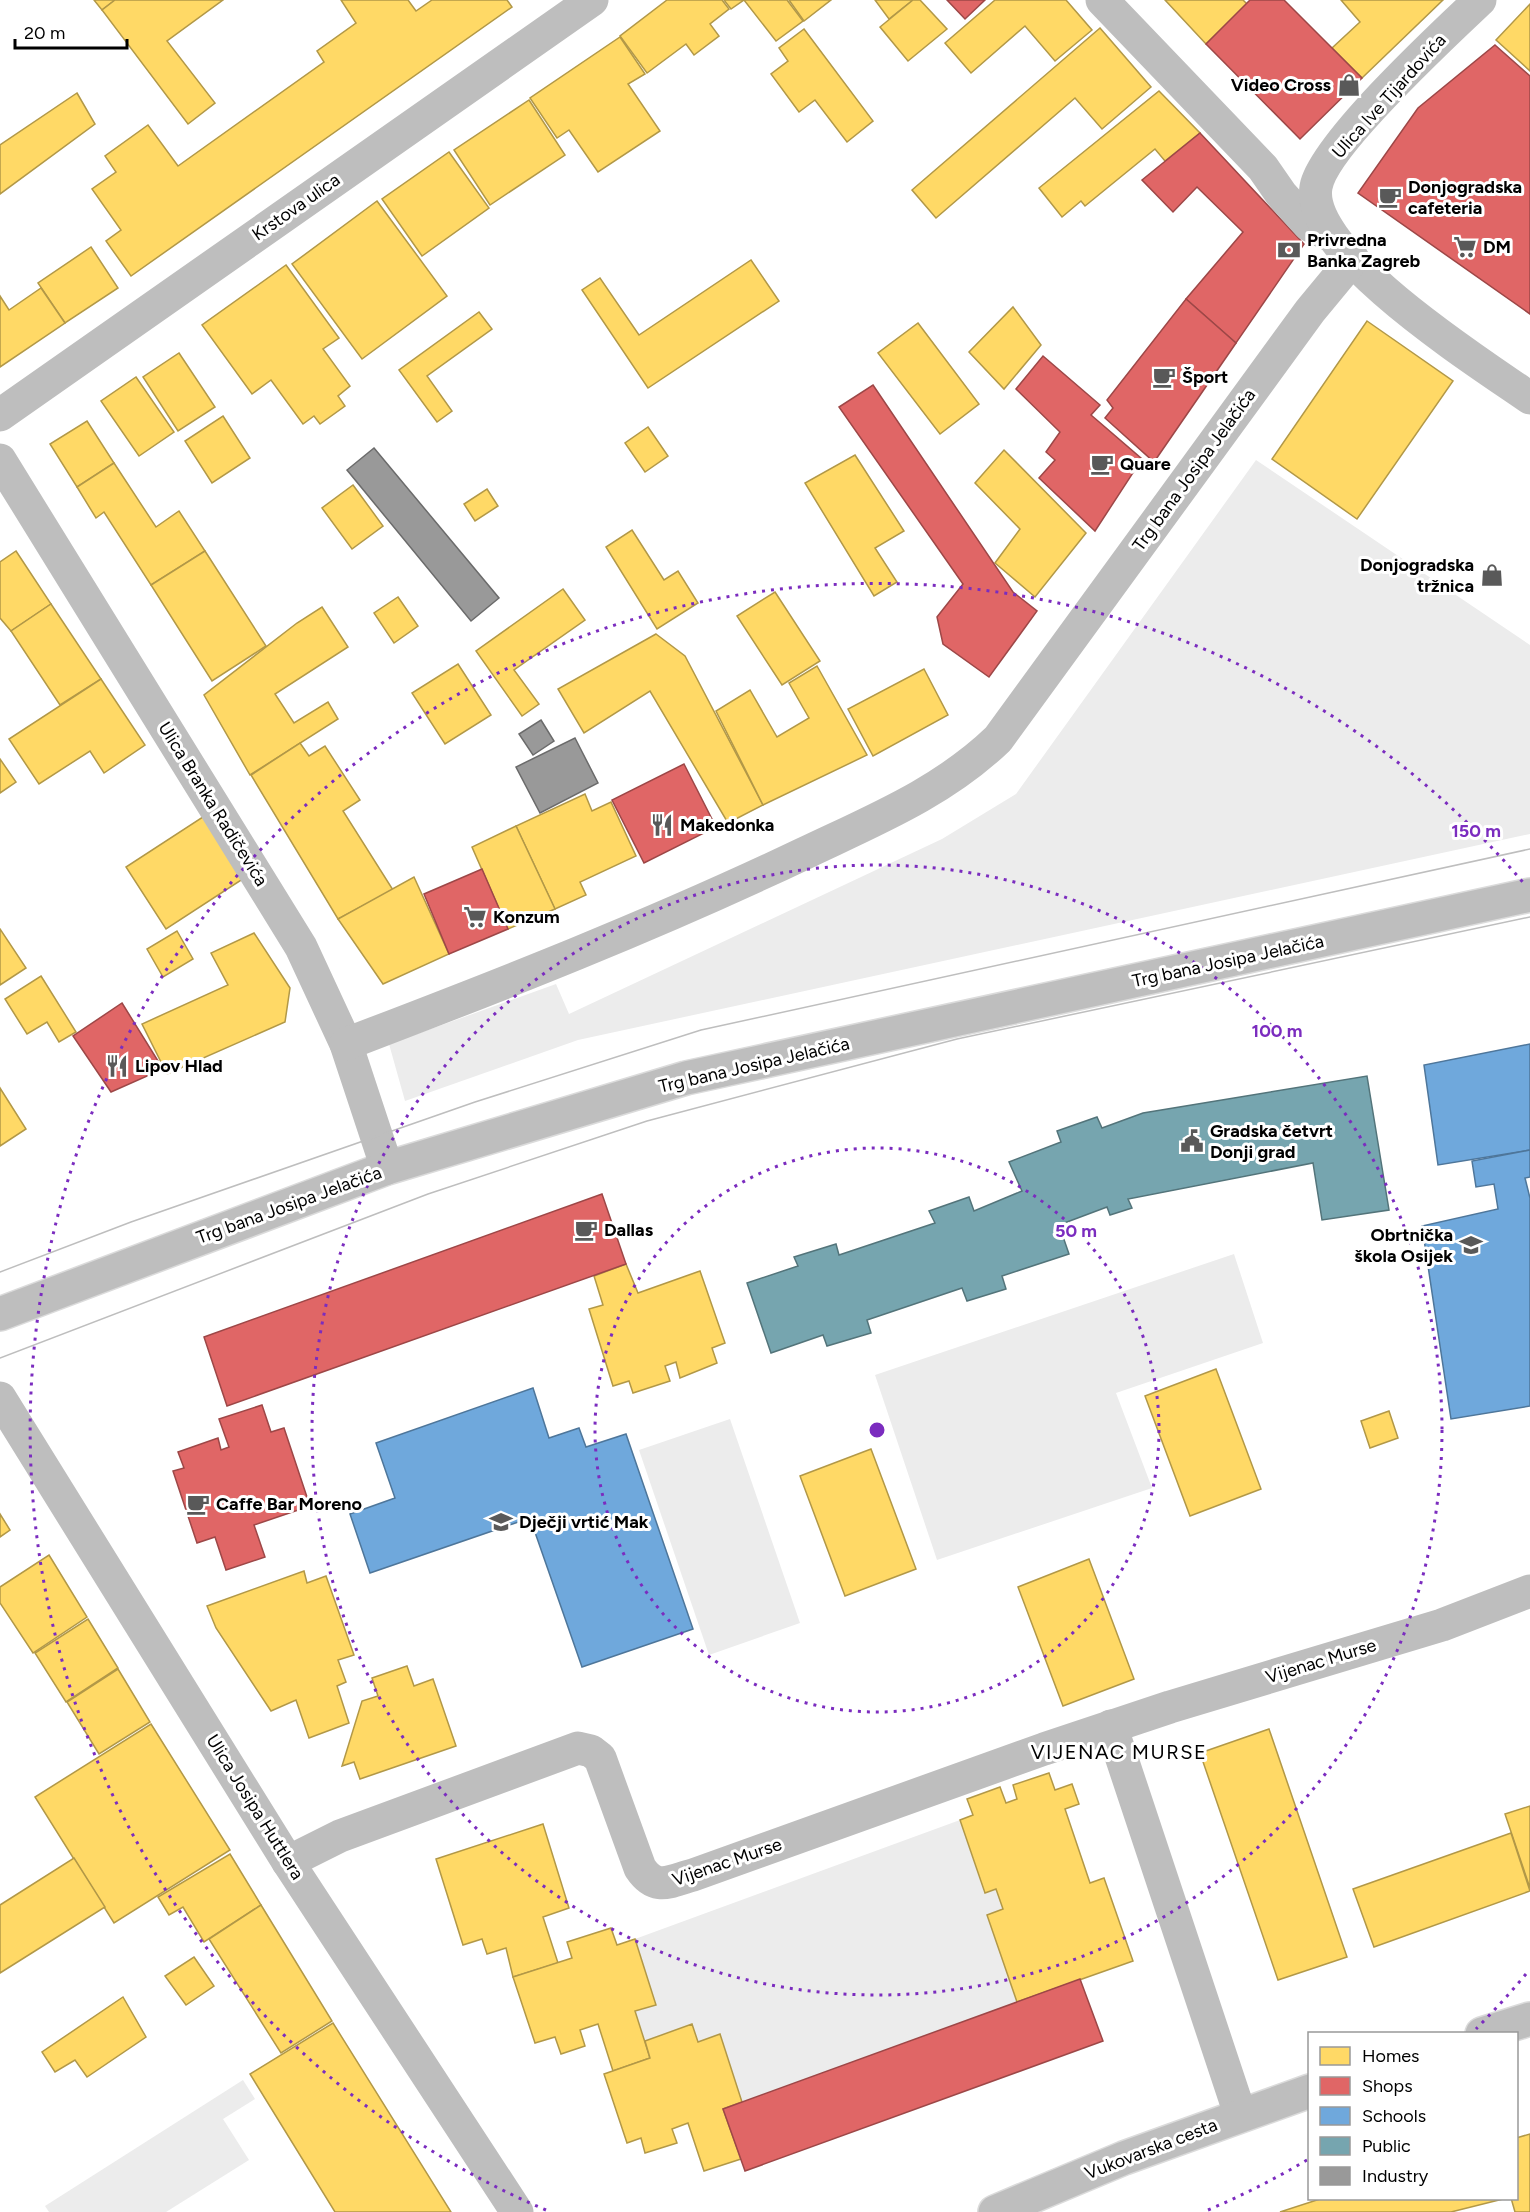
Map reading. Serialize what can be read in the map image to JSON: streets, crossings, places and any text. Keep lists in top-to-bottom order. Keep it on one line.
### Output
{"streets":{"street":["Ulica Ive Tijardovića","Krstova ulica","Trg bana Josipa Jelačića","Ulica Branka Radičevića","Vijenac Murse","Ulica Josipa Huttlera","Vukovarska cesta"]},"crossings":[["Trg bana Josipa Jelačića","Ulica Branka Radičevića"],["Vijenac Murse","Ulica Josipa Huttlera"]],"districts":["VIJENAC MURSE"],"places":{"shop":["Video Cross","Donjogradska tržnica"],"cafe":["Donjogradska cafeteria","Šport","Quare","Dallas","Caffe Bar Moreno"],"supermarket":["DM","Konzum"],"bank":["Privredna Banka Zagreb"],"restaurant":["Makedonka","Lipov Hlad"],"public building":["Gradska četvrt Donji grad"],"school or university":["Obrtnička škola Osijek","Dječji vrtić Mak"]},"legend":["Homes","Shops","Schools","Public","Industry"],"scale_bar":"20 m","rings":["150 m","100 m","50 m"]}
